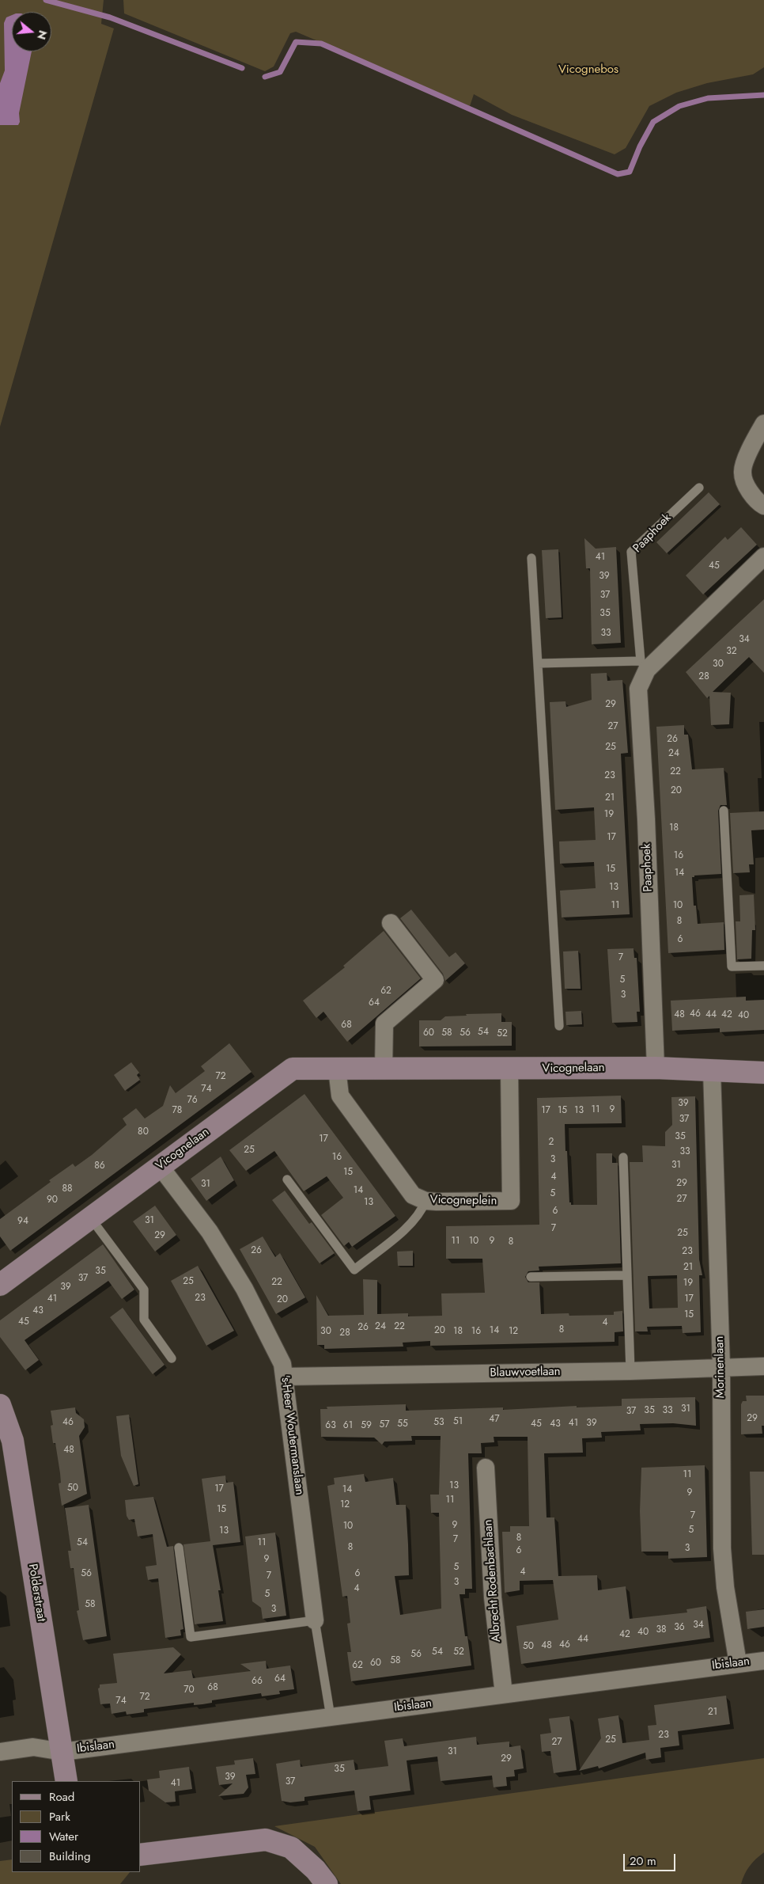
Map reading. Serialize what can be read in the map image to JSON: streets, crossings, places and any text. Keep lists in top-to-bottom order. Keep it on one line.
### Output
{"streets":{"street":["Paaphoek","Vicognelaan","Vicogneplein","Morinenlaan","Blauwvoetlaan","'s-Heer Woutermanslaan","Albrecht Rodenbachlaan","Polderstraat","Ibislaan"]},"crossings":[["Paaphoek","Vicognelaan"],["Vicognelaan","Vicogneplein"],["Vicognelaan","Morinenlaan"],["Vicognelaan","'s-Heer Woutermanslaan"],["Morinenlaan","Blauwvoetlaan"],["Morinenlaan","Ibislaan"],["Blauwvoetlaan","'s-Heer Woutermanslaan"],["Albrecht Rodenbachlaan","Ibislaan"],["Polderstraat","Ibislaan"]],"parks":["Vicognebos"],"house_numbers":["41","45","39","37","35","33","34","32","30","28","29","27","26","25","24","22","23","20","21","19","18","17","16","15","14","13","11","10","8","6","7","5","62","3","64","46","48","44","42","40","68","54","60","58","56","52","72","74","76","39","11","9","78","17","15","13","37","80","35","17","2","25","33","16","3","31","86","15","4","29","31","88","14","5","27","90","13","6","31","94","7","25","29","11","10","9","8","26","23","21","35","37","25","22","19","39","23","41","17","20","43","15","45","4","24","22","26","8","20","14","30","18","16","12","28","31","35","33","37","29","47","51","46","53","41","39","55","45","43","57","63","61","59","48","11","13","50","17","14","9","11","12","15","7","9","10","5","13","8","7","54","11","8","3","6","9","5","4","56","6","7","3","4","5","58","3","34","36","38","40","42","44","46","48","50","54","52","56","58","60","62","64","66","68","70","72","74","21","23","25","27","31","29","35","39","37","41"],"legend":["Road","Park","Water","Building"],"scale_bar":"20 m","north":"right"}
